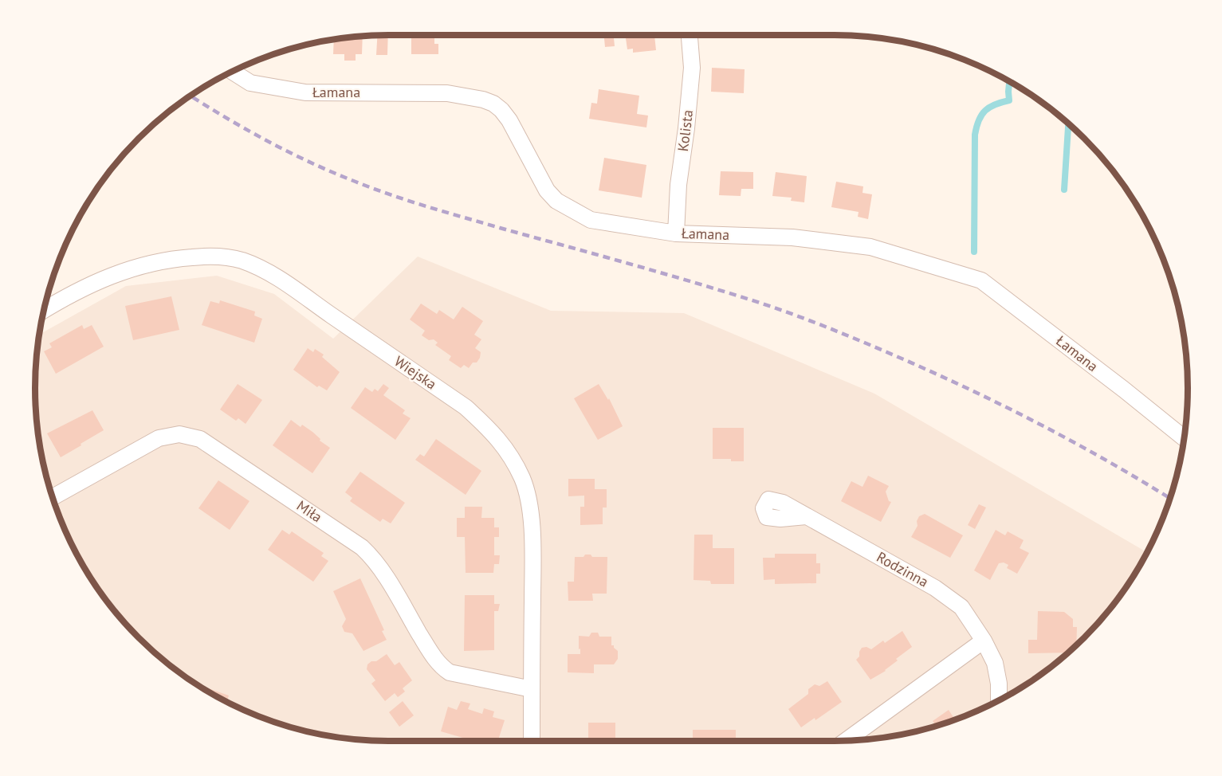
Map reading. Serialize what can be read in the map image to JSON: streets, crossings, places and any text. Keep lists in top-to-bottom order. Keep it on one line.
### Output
{"streets":{"street":["Łamana","Kolista","Wiejska","Miła","Rodzinna"]},"crossings":[["Łamana","Kolista"],["Wiejska","Miła"]]}
